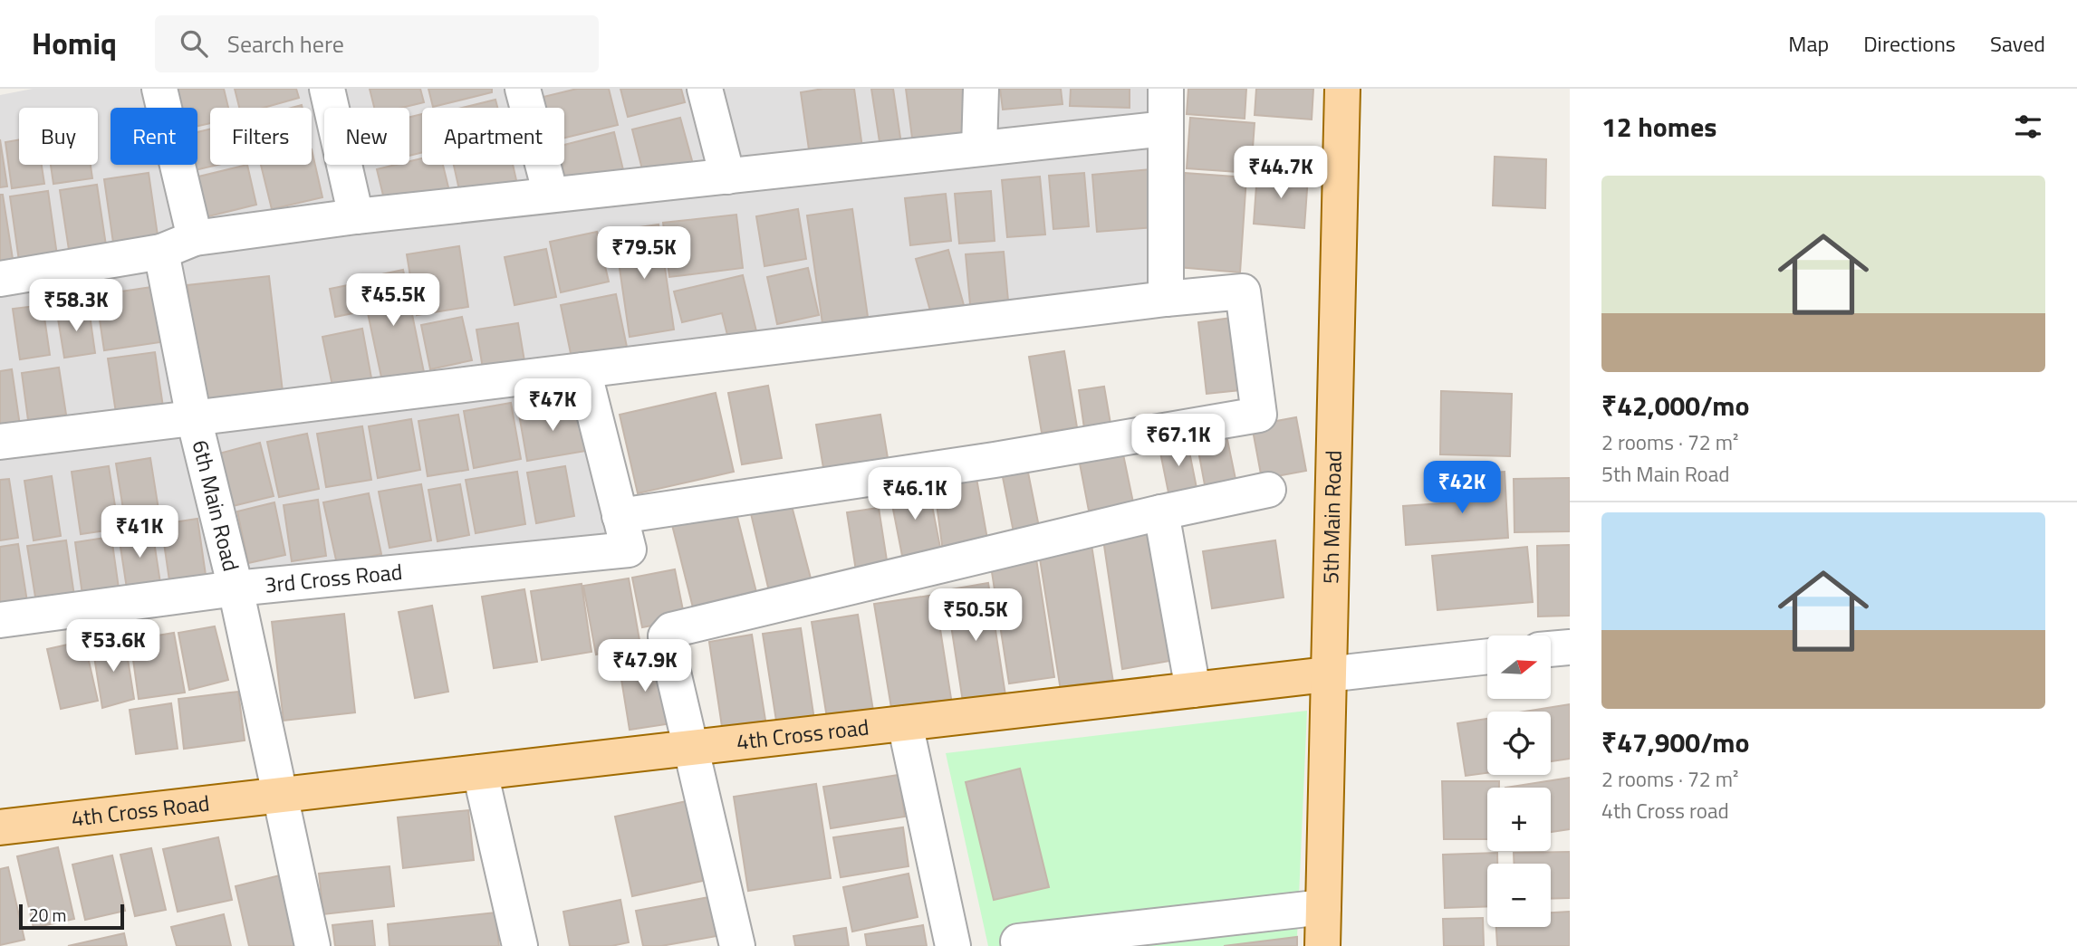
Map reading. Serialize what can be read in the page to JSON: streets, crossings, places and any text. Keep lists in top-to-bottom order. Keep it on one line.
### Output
{"streets":{"main road":["5th Main Road","4th Cross road","4th Cross Road"],"street":["6th Main Road","3rd Cross Road"]},"crossings":[["6th Main Road","3rd Cross Road"],["6th Main Road","4th Cross road"],["6th Main Road","4th Cross Road"],["5th Main Road","4th Cross road"],["4th Cross road","4th Cross Road"]],"scale_bar":"20 m","north":"right","page":{"header":"Homiq","search":"Search here","nav":["Map","Directions","Saved"],"heading":"12 homes","chip":["Buy","Rent","Filters","New","Apartment"],"price":["₹44.7K","₹79.5K","₹45.5K","₹58.3K","₹47K","₹67.1K","₹42K","₹46.1K","₹41K","₹50.5K","₹53.6K","₹47.9K"],"list":[{"name":"₹42,000/mo","note":"2 rooms · 72 m² · 5th Main Road"},{"name":"₹47,900/mo","note":"2 rooms · 72 m² · 4th Cross road"}],"map_buttons":["+","−"],"scale":"20 m"}}
